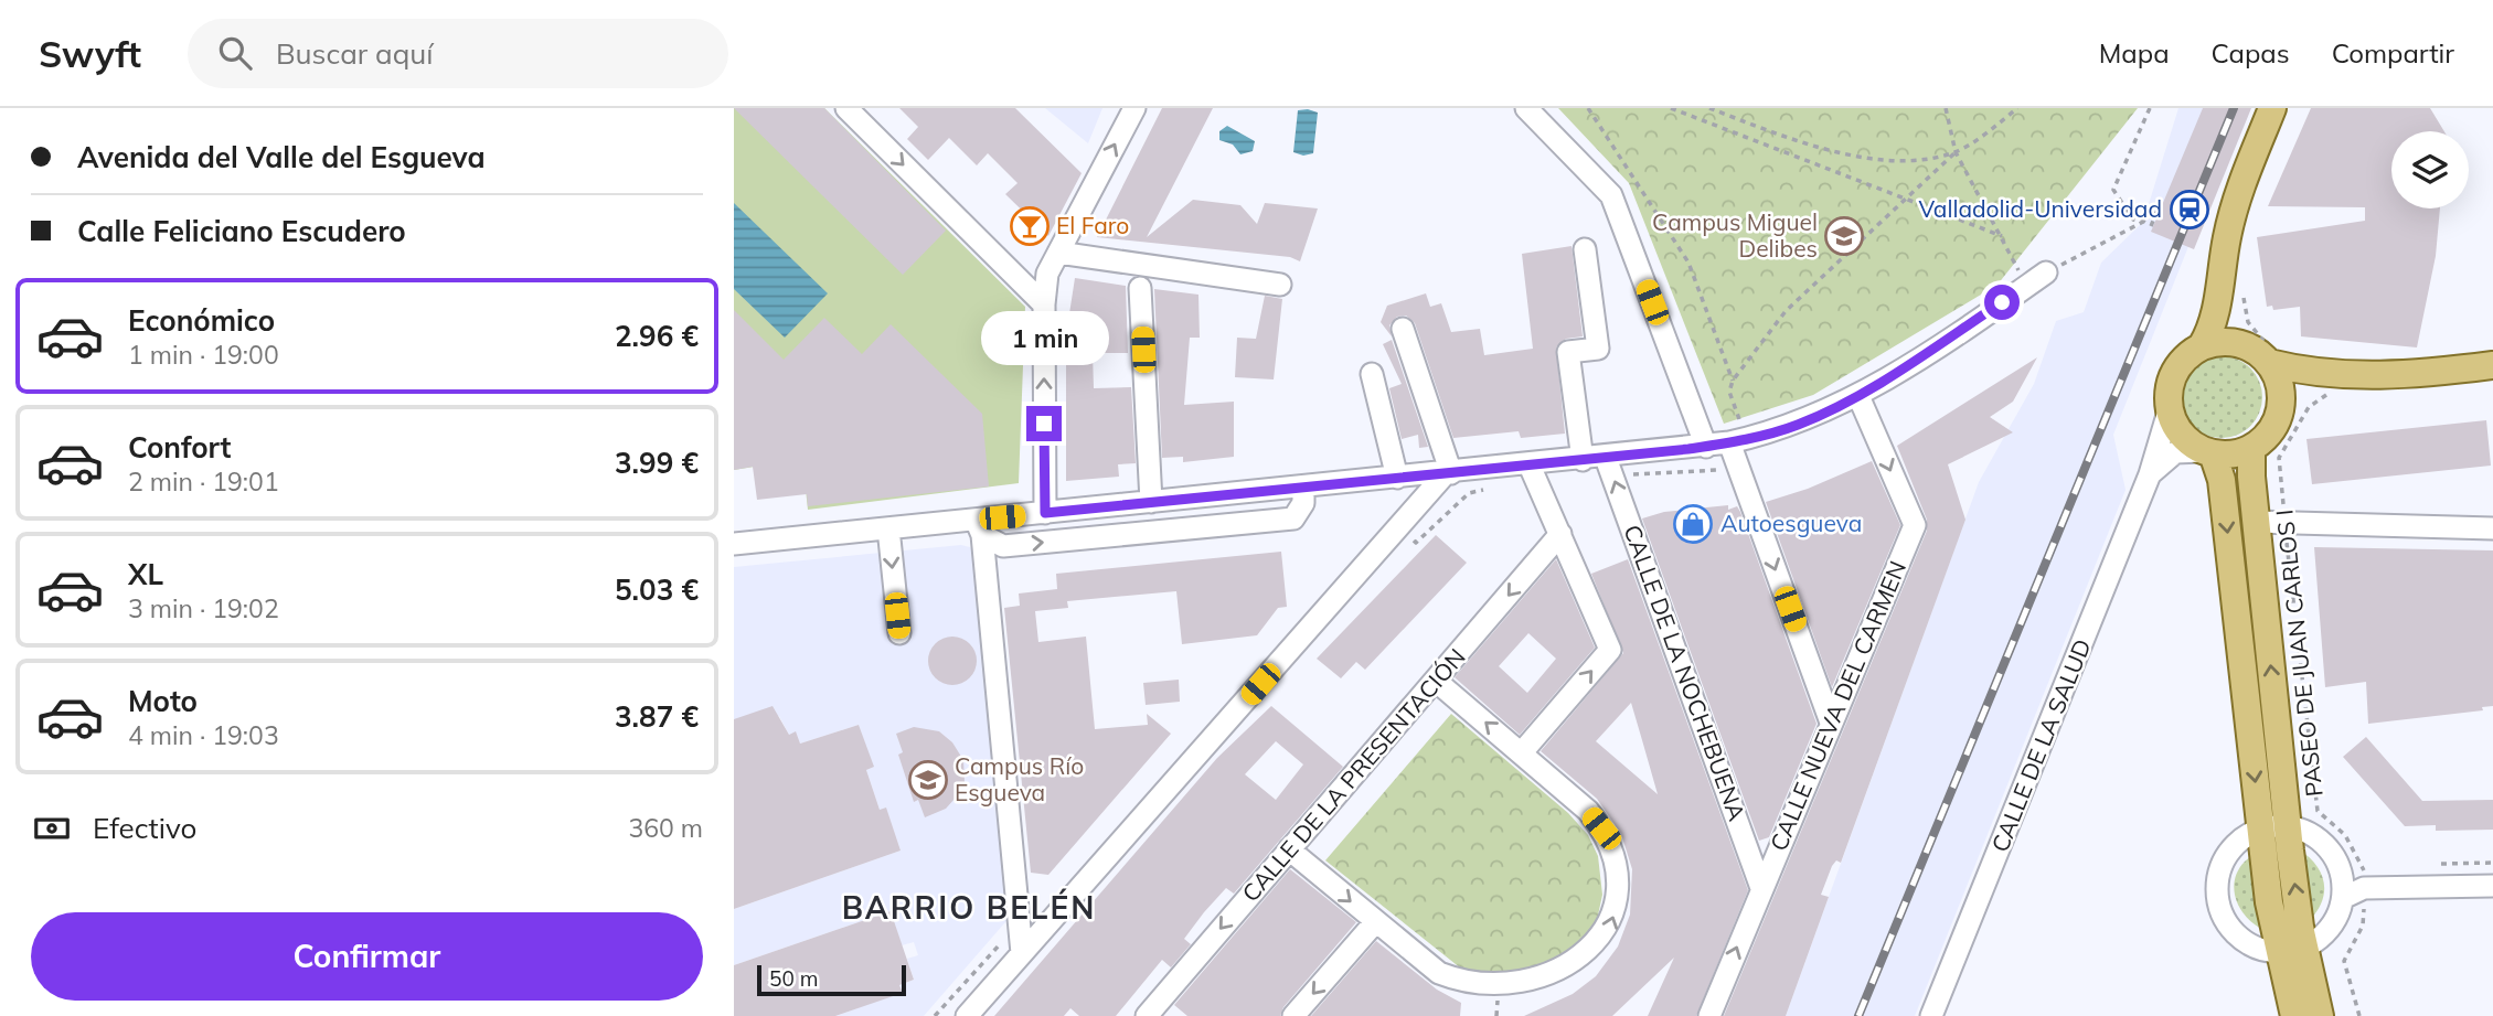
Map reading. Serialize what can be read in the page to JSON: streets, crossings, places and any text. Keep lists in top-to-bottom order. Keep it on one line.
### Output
{"streets":{"main road":["PASEO DE JUAN CARLOS I"],"street":["CALLE DE LA NOCHEBUENA","CALLE NUEVA DEL CARMEN","CALLE DE LA SALUD","CALLE DE LA PRESENTACIÓN"]},"crossings":[["PASEO DE JUAN CARLOS I","CALLE DE LA SALUD"],["CALLE DE LA NOCHEBUENA","CALLE NUEVA DEL CARMEN"]],"districts":["BARRIO BELÉN"],"places":{"station":["Valladolid-Universidad"],"bar":["El Faro"],"school or university":["Campus Miguel Delibes","Campus Río Esgueva"],"shop":["Autoesgueva"]},"scale_bar":"50 m","page":{"header":"Swyft","search":"Buscar aquí","nav":["Mapa","Capas","Compartir"],"banner":["Avenida del Valle del Esgueva","Calle Feliciano Escudero"],"list":[{"name":"Económico","note":"1 min · 19:00","value":"2.96 €"},{"name":"Confort","note":"2 min · 19:01","value":"3.99 €"},{"name":"XL","note":"3 min · 19:02","value":"5.03 €"},{"name":"Moto","note":"4 min · 19:03","value":"3.87 €"}],"bubble":"1 min","pay":["Efectivo","360 m"],"buttons":"Confirmar","scale":"50 m"}}
